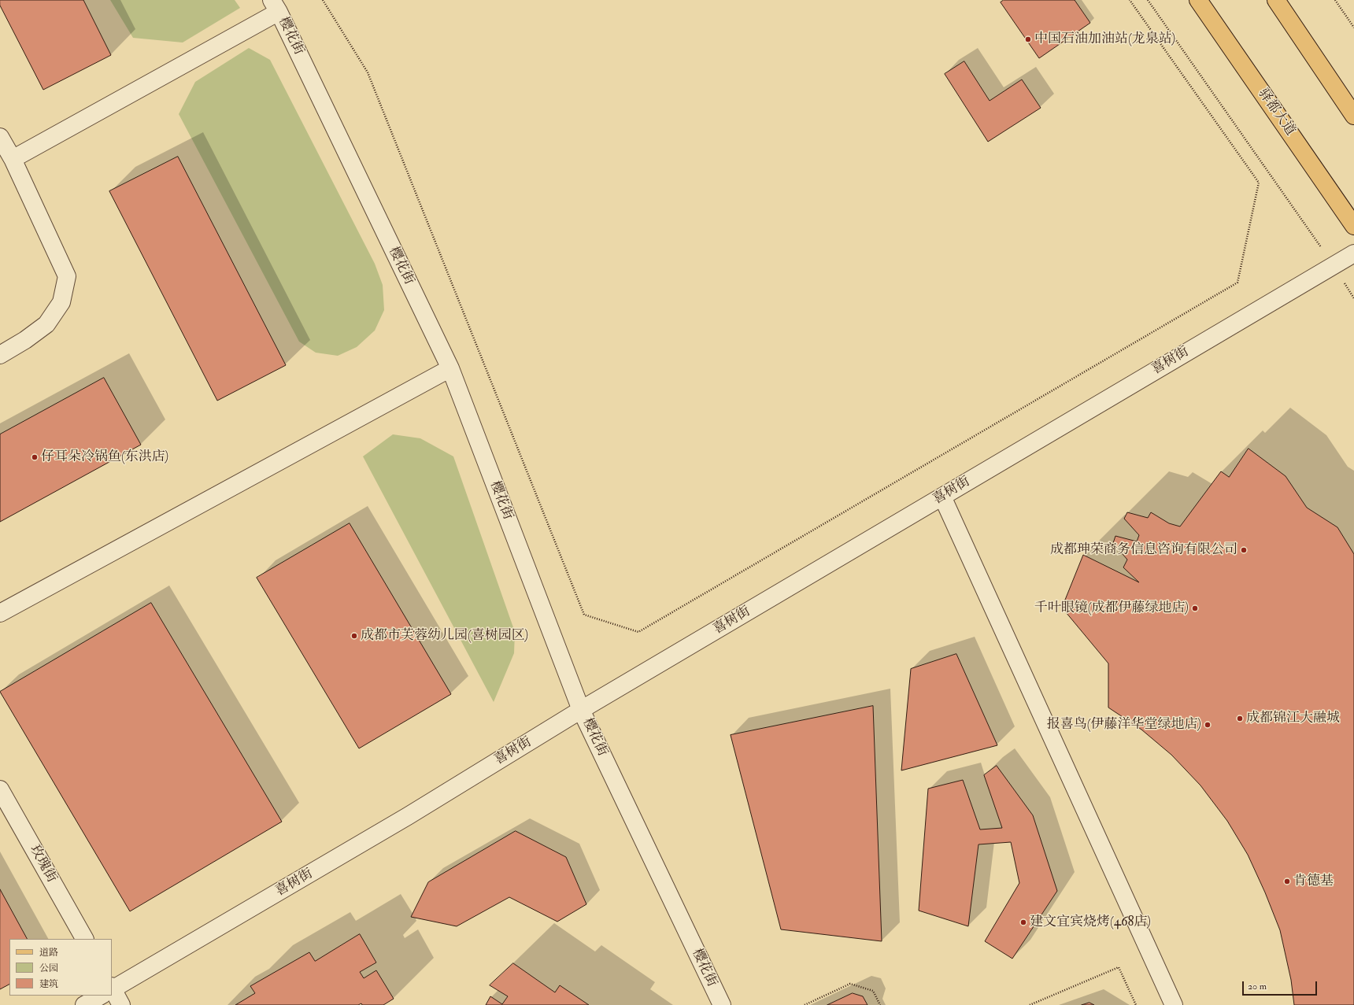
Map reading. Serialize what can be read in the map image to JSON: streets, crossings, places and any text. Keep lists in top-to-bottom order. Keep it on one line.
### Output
{"streets":{"main road":["驿都大道"],"street":["樱花街","喜树街","玫瑰街"]},"crossings":[["樱花街","喜树街"]],"places":["中国石油加油站(龙泉站)","仔耳朵冷锅鱼(东洪店)","成都珅荣商务信息咨询有限公司","千叶眼镜(成都伊藤绿地店)","成都市芙蓉幼儿园(喜树园区)","成都锦江大融城","报喜鸟(伊藤洋华堂绿地店)","肯德基","建文宜宾烧烤(468店)"],"legend":["道路","公园","建筑"],"scale_bar":"20 m"}
